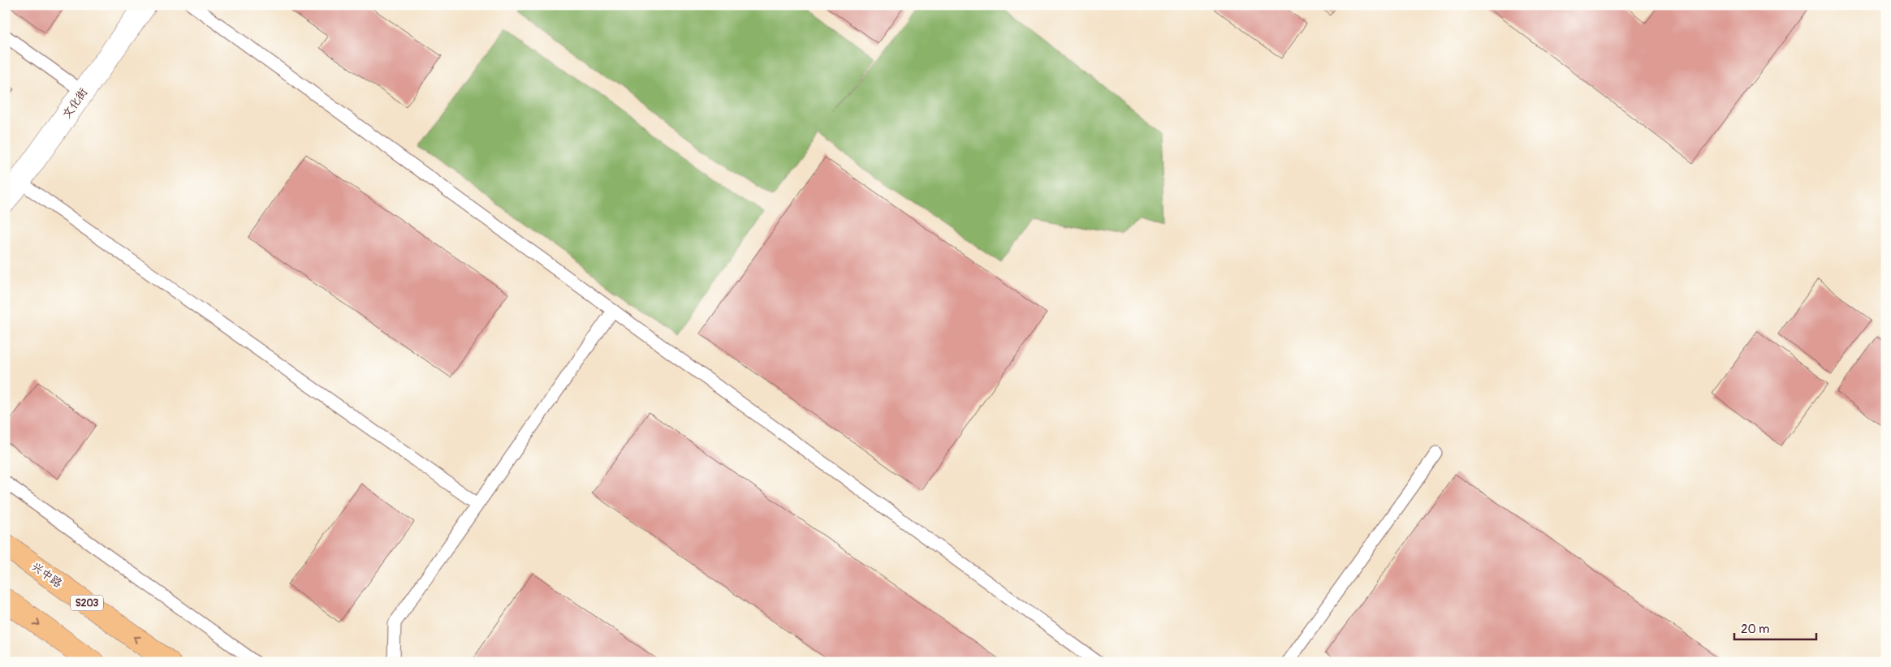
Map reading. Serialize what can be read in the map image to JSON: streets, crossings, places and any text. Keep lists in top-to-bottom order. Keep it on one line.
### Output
{"streets":{"highway":["兴中路","S203"],"street":["文化街"]},"scale_bar":"20 m"}
